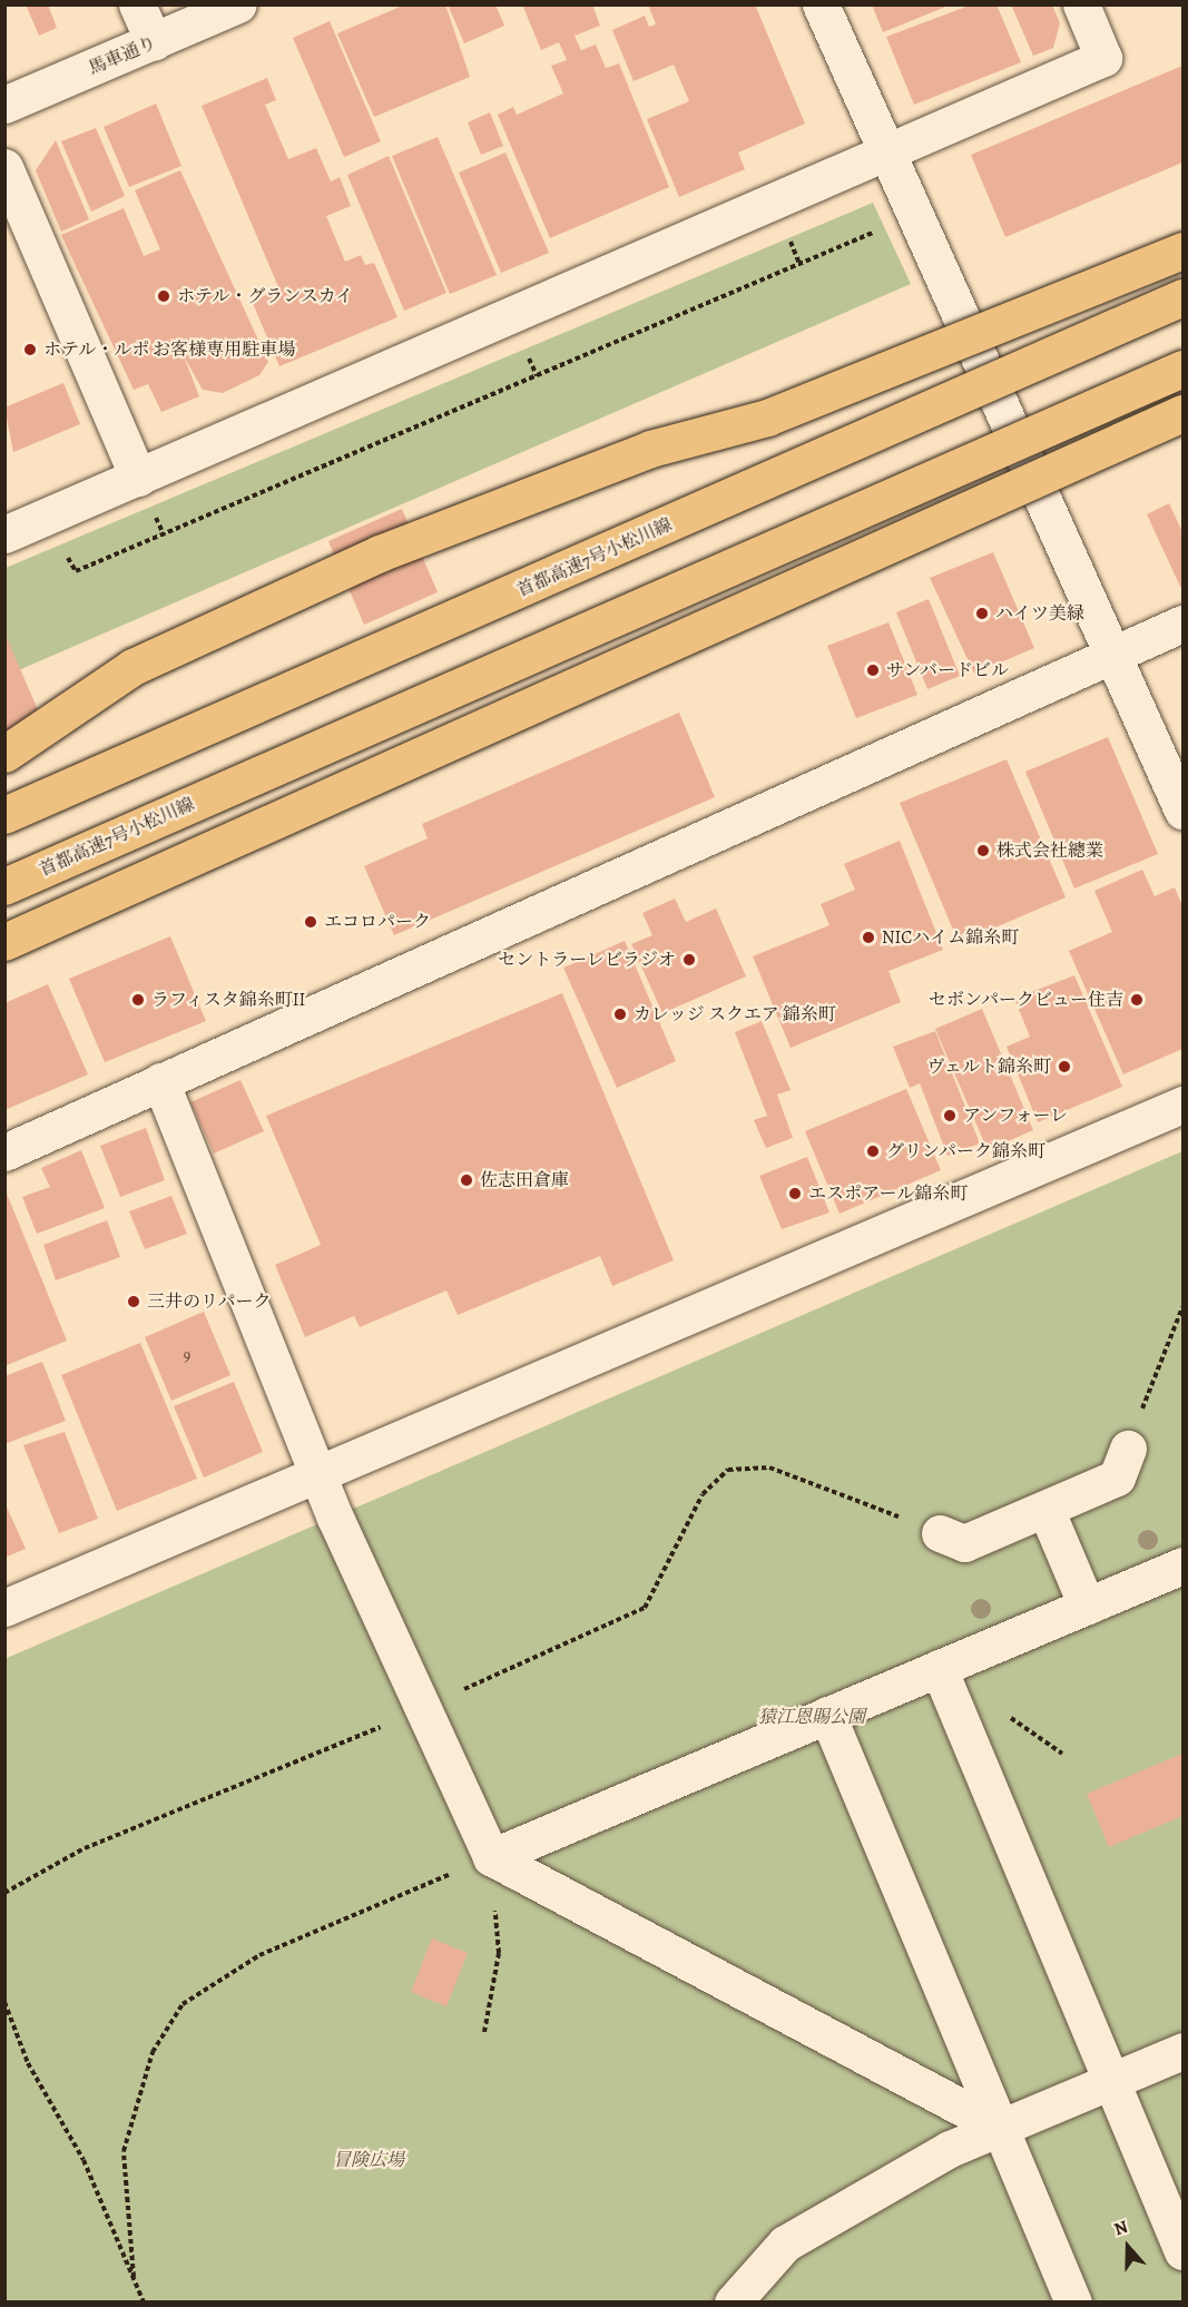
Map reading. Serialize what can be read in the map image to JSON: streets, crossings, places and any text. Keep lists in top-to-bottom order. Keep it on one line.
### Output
{"streets":{"highway":["首都高速7号小松川線"],"street":["馬車通り"]},"parks":["猿江恩賜公園","冒険広場"],"places":["ホテル・グランスカイ","ホテル・ルポ お客様専用駐車場","ハイツ美緑","サンバードビル","株式会社總業","エコロパーク","NICハイム錦糸町","セントラーレビラジオ","ラフィスタ錦糸町II","セボンパークビュー住吉","カレッジ スクエア 錦糸町","ヴェルト錦糸町","アンフォーレ","グリンパーク錦糸町","佐志田倉庫","エスポアール錦糸町","三井のリパーク"],"house_numbers":["9"],"north":"top"}
